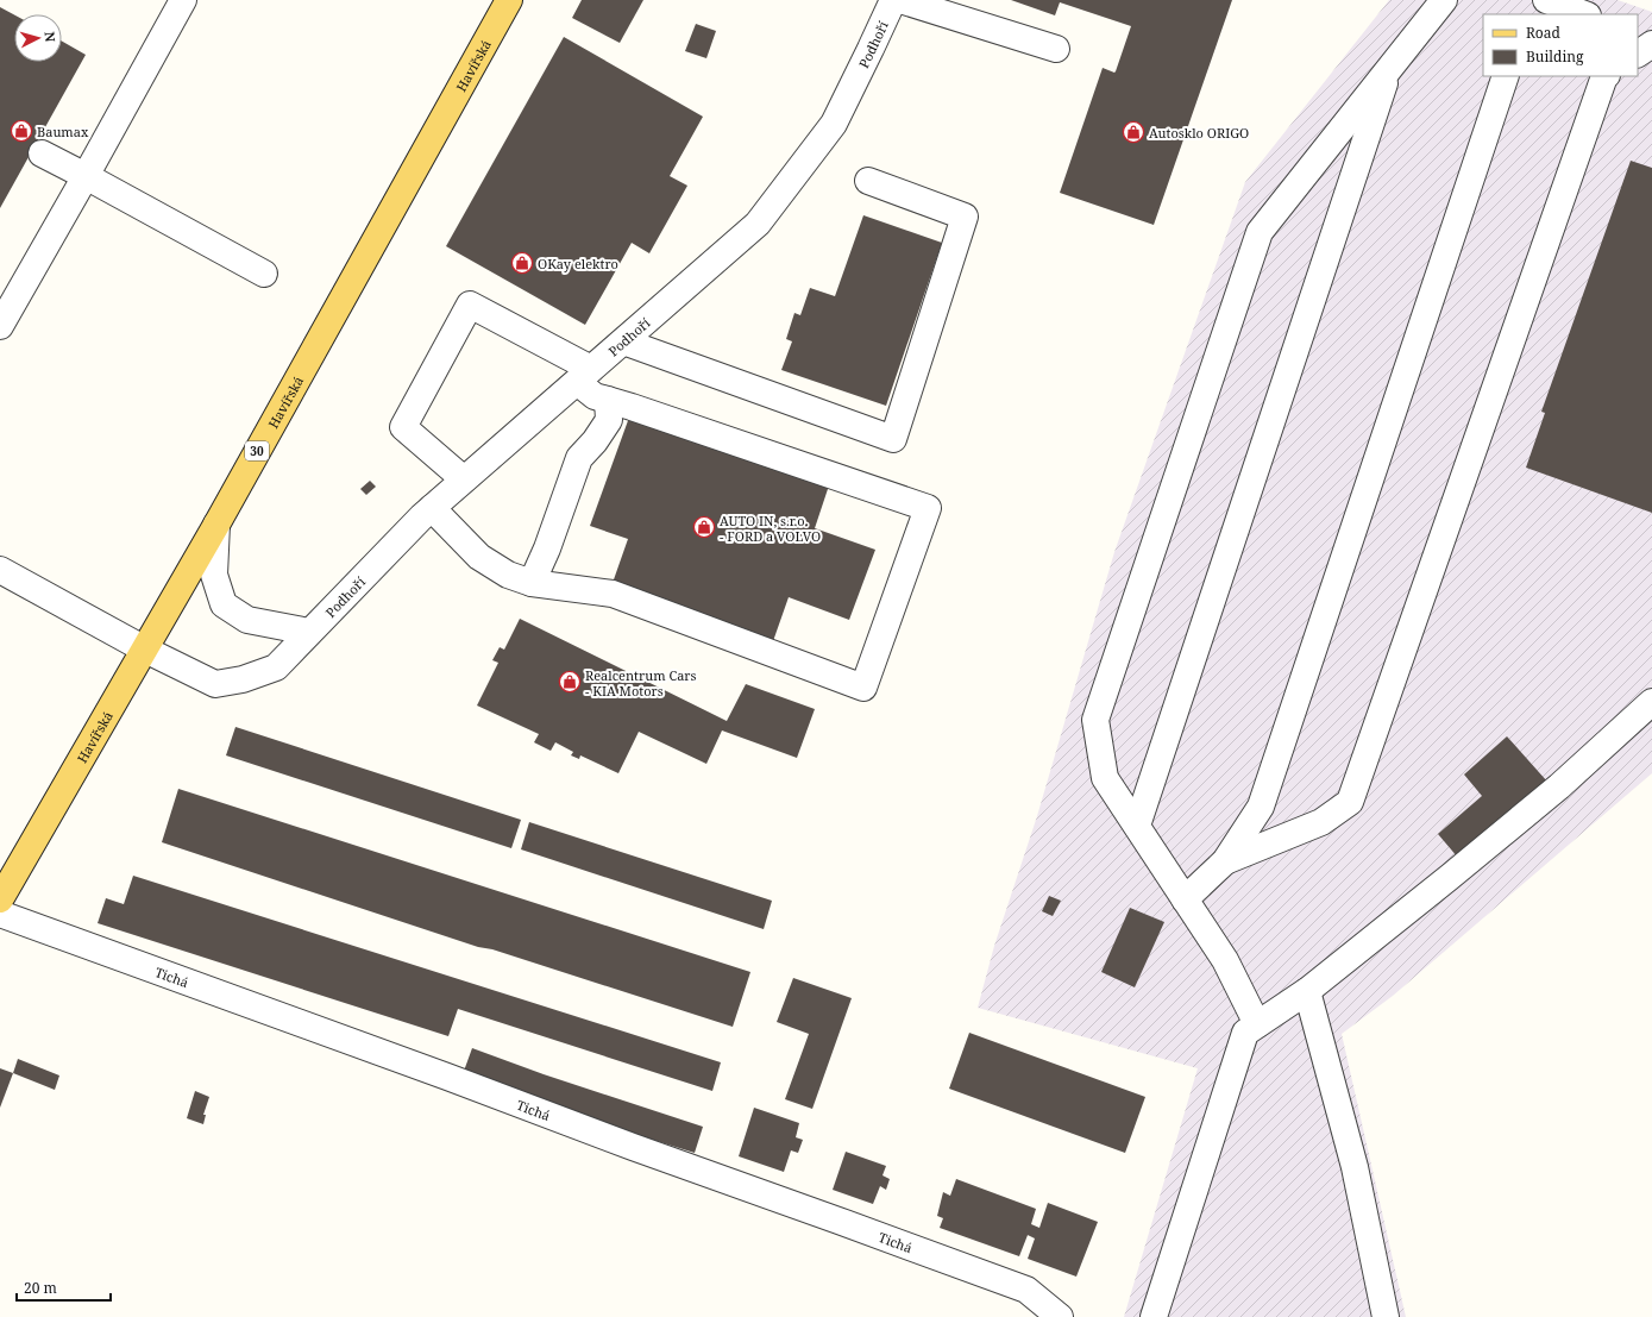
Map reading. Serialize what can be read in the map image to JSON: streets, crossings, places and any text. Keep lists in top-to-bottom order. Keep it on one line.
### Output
{"streets":{"main road":["Havířská","30"],"street":["Podhoří","Tichá"]},"crossings":[["Podhoří","Havířská"]],"places":{"shop":["Baumax","Autosklo ORIGO","OKay elektro","AUTO IN, s.r.o. - FORD a VOLVO","Realcentrum Cars - KIA Motors"]},"legend":["Road","Building"],"scale_bar":"20 m","north":"right"}
